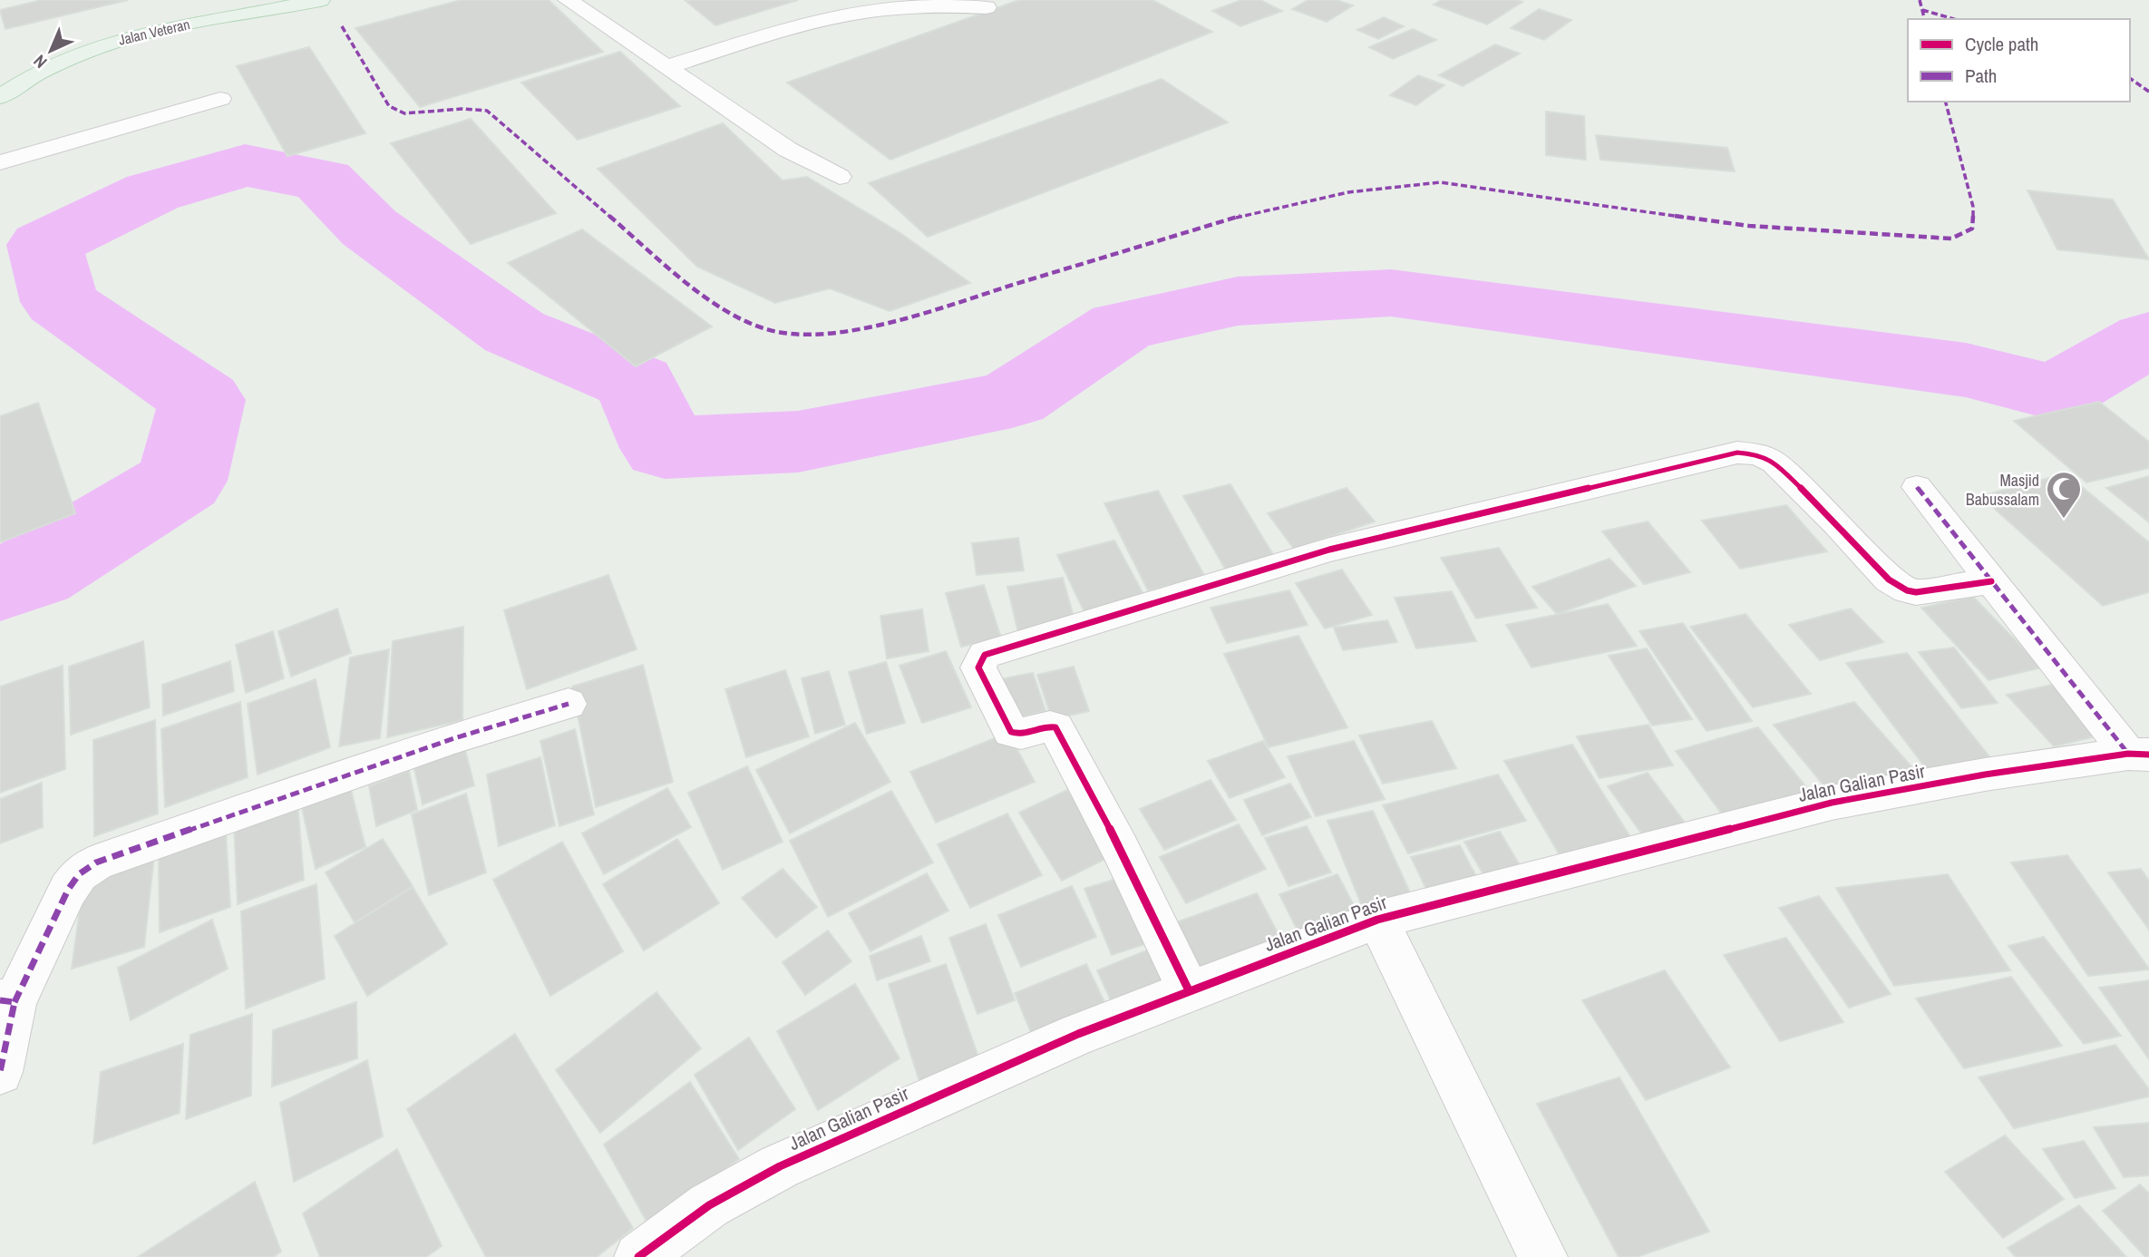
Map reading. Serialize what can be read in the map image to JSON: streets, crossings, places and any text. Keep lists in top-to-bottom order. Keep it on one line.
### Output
{"streets":{"main road":["Jalan Veteran"],"street":["Jalan Galian Pasir"]},"places":{"mosque":["Masjid Babussalam"]},"legend":["Cycle path","Path"],"north":"bottom left"}
